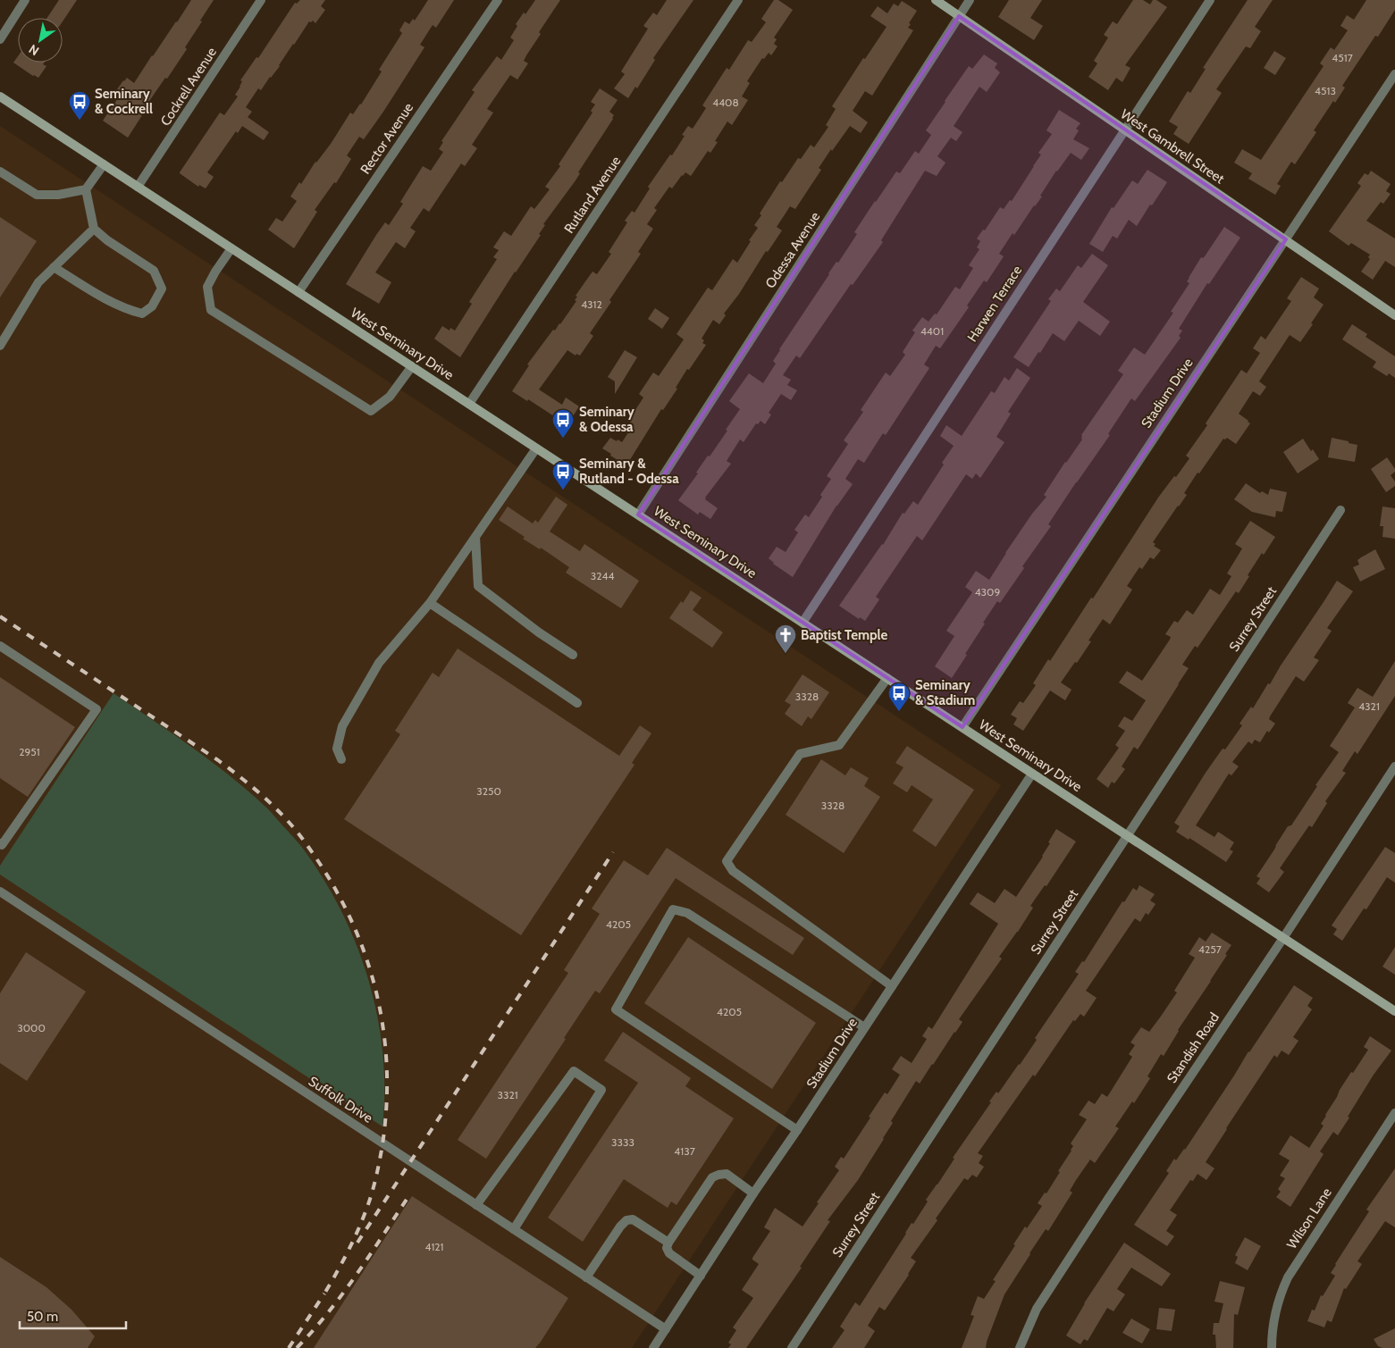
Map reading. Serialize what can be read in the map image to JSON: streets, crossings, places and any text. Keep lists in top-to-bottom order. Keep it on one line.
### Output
{"streets":{"main road":["West Gambrell Street","West Seminary Drive"],"street":["Cockrell Avenue","Rector Avenue","Rutland Avenue","Odessa Avenue","Harwen Terrace","Stadium Drive","Surrey Street","Standish Road","Suffolk Drive","Wilson Lane"]},"crossings":[["Cockrell Avenue","West Seminary Drive"],["Rector Avenue","West Seminary Drive"],["West Gambrell Street","Odessa Avenue"],["West Gambrell Street","Harwen Terrace"],["West Gambrell Street","Stadium Drive"],["Rutland Avenue","West Seminary Drive"],["Odessa Avenue","West Seminary Drive"],["Harwen Terrace","West Seminary Drive"],["West Seminary Drive","Stadium Drive"],["West Seminary Drive","Surrey Street"],["West Seminary Drive","Standish Road"],["Stadium Drive","Suffolk Drive"]],"places":{"bus stop":["Seminary & Cockrell","Seminary & Odessa","Seminary & Rutland - Odessa","Seminary & Stadium"],"church":["Baptist Temple"]},"house_numbers":["4517","4513","4408","4312","4401","3244","4309","3328","4321","2951","3250","3328","4205","4257","4205","3000","3321","3333","4137","4121"],"scale_bar":"50 m","north":"bottom left"}
